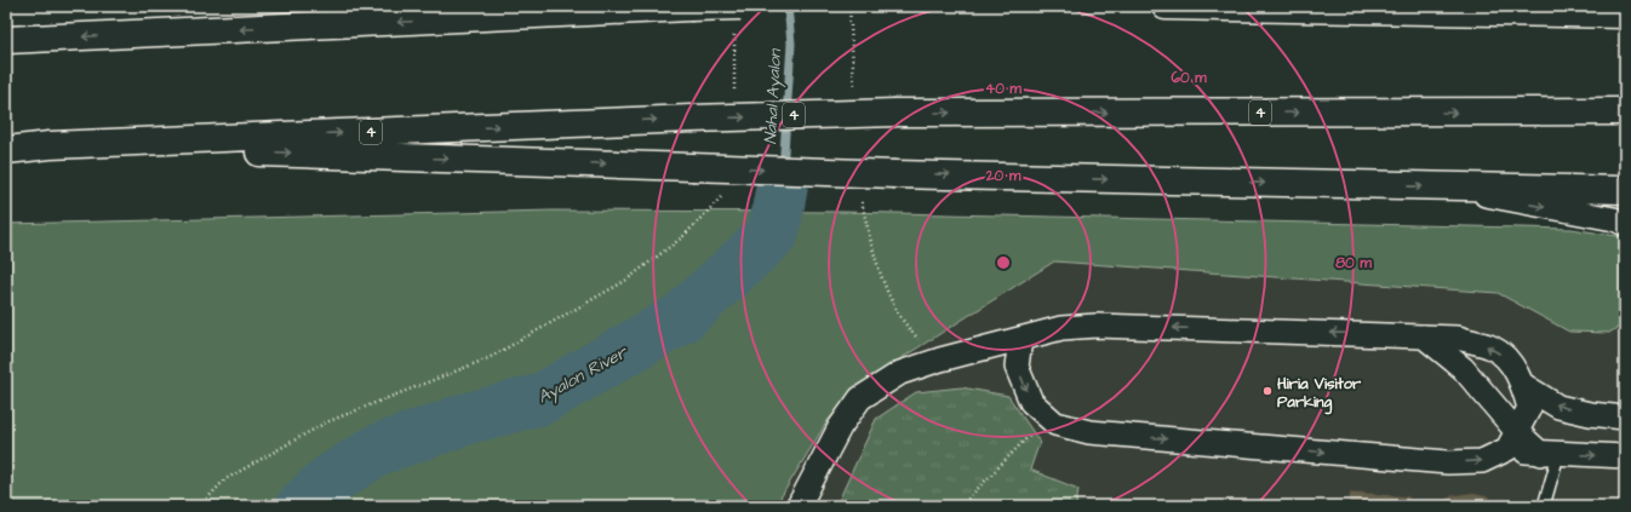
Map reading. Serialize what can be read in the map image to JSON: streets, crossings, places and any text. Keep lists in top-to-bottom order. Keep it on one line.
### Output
{"streets":{"highway":["4"]},"water":["Nahal Ayalon","Ayalon River"],"places":["Hiria Visitor Parking"],"rings":["60 m","40 m","20 m","80 m"]}
